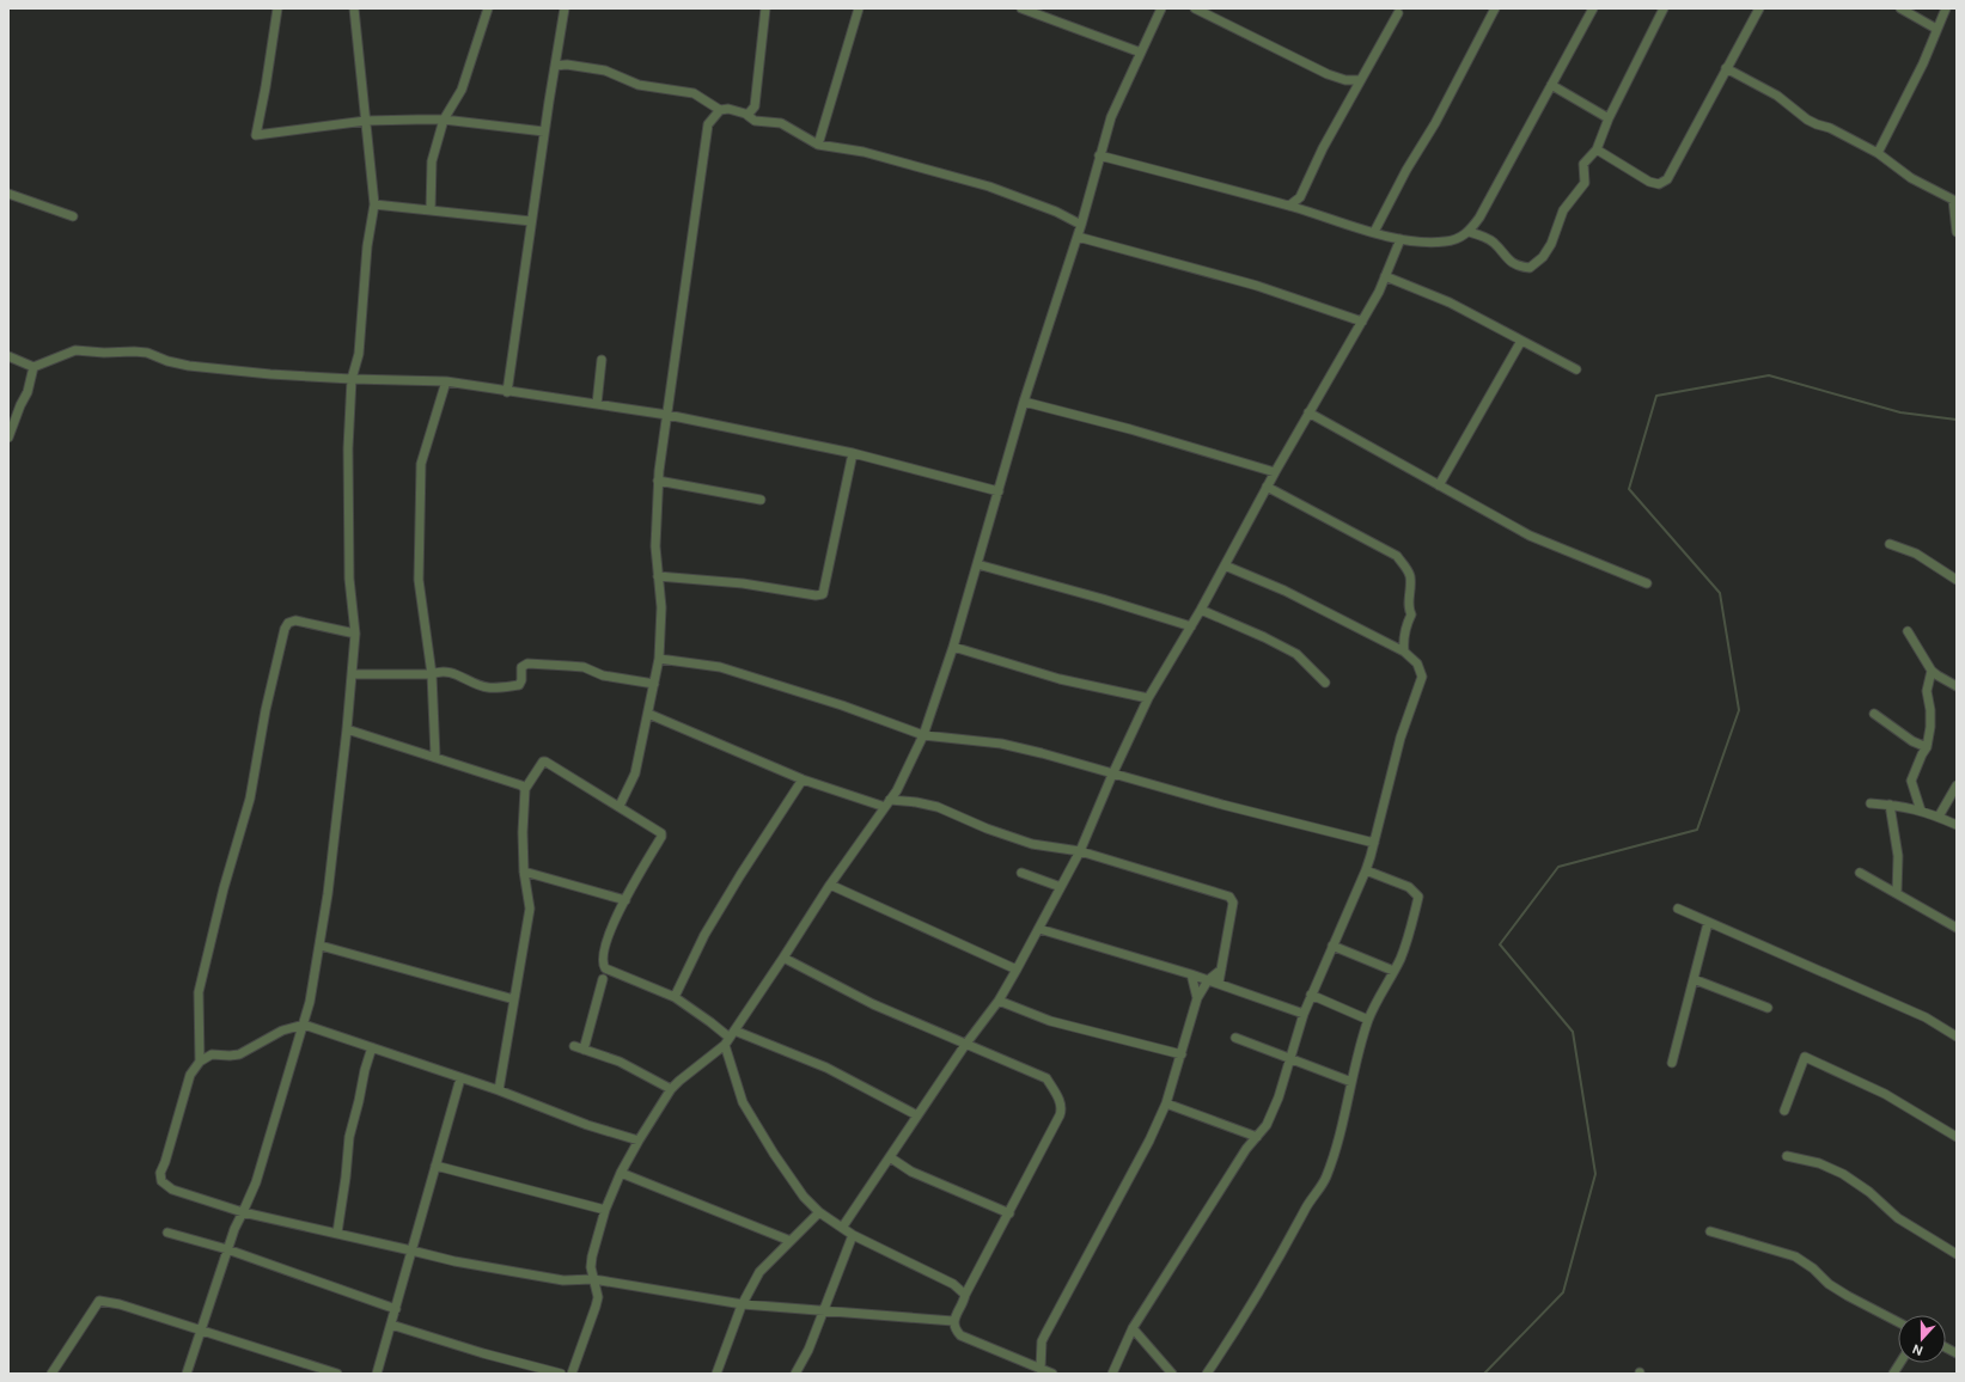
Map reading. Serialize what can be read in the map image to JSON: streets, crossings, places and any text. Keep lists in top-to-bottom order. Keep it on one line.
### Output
{"north":"bottom"}
